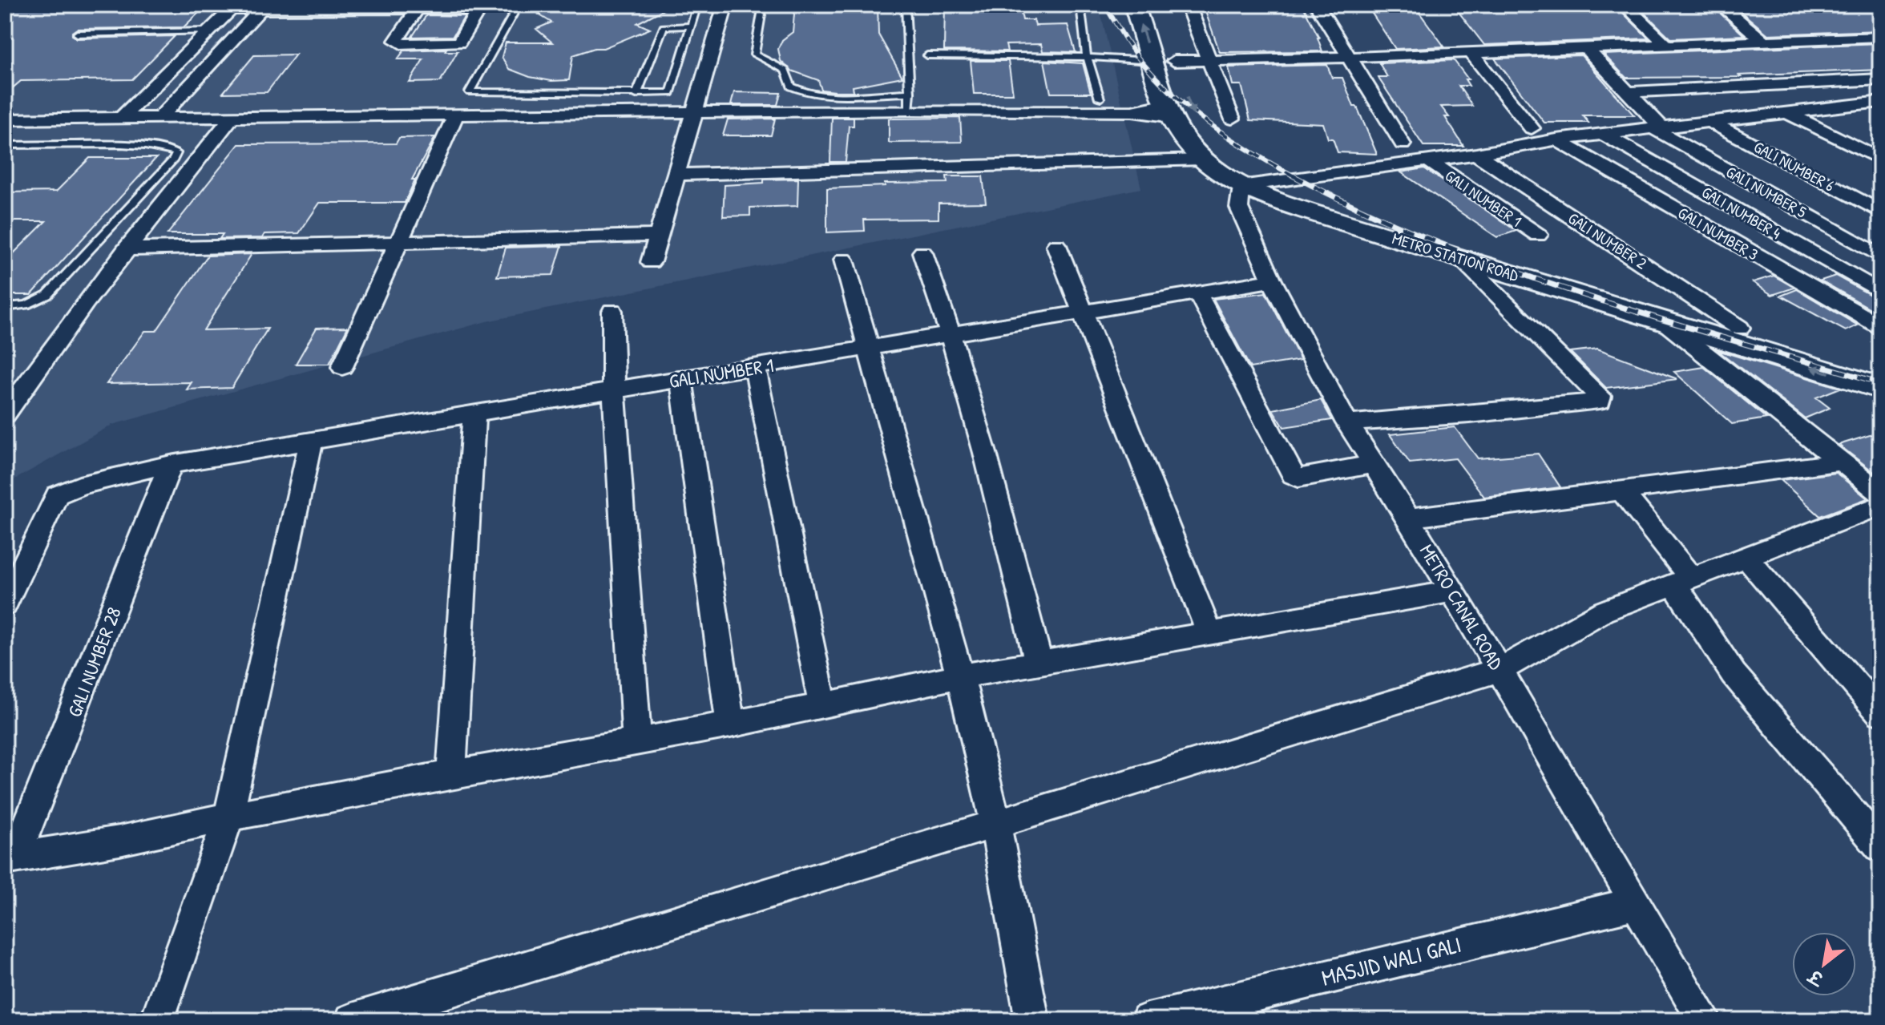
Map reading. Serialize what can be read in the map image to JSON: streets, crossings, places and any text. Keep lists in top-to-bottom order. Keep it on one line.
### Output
{"streets":{"street":["GALI NUMBER 6","GALI NUMBER 5","GALI NUMBER 1","GALI NUMBER 4","GALI NUMBER 3","GALI NUMBER 2","METRO STATION ROAD","METRO CANAL ROAD","GALI NUMBER 28","MASJID WALI GALI"]},"crossings":[["GALI NUMBER 1","METRO CANAL ROAD"],["GALI NUMBER 1","GALI NUMBER 28"],["GALI NUMBER 2","METRO STATION ROAD"],["METRO STATION ROAD","METRO CANAL ROAD"],["METRO CANAL ROAD","MASJID WALI GALI"]],"north":"bottom left"}
